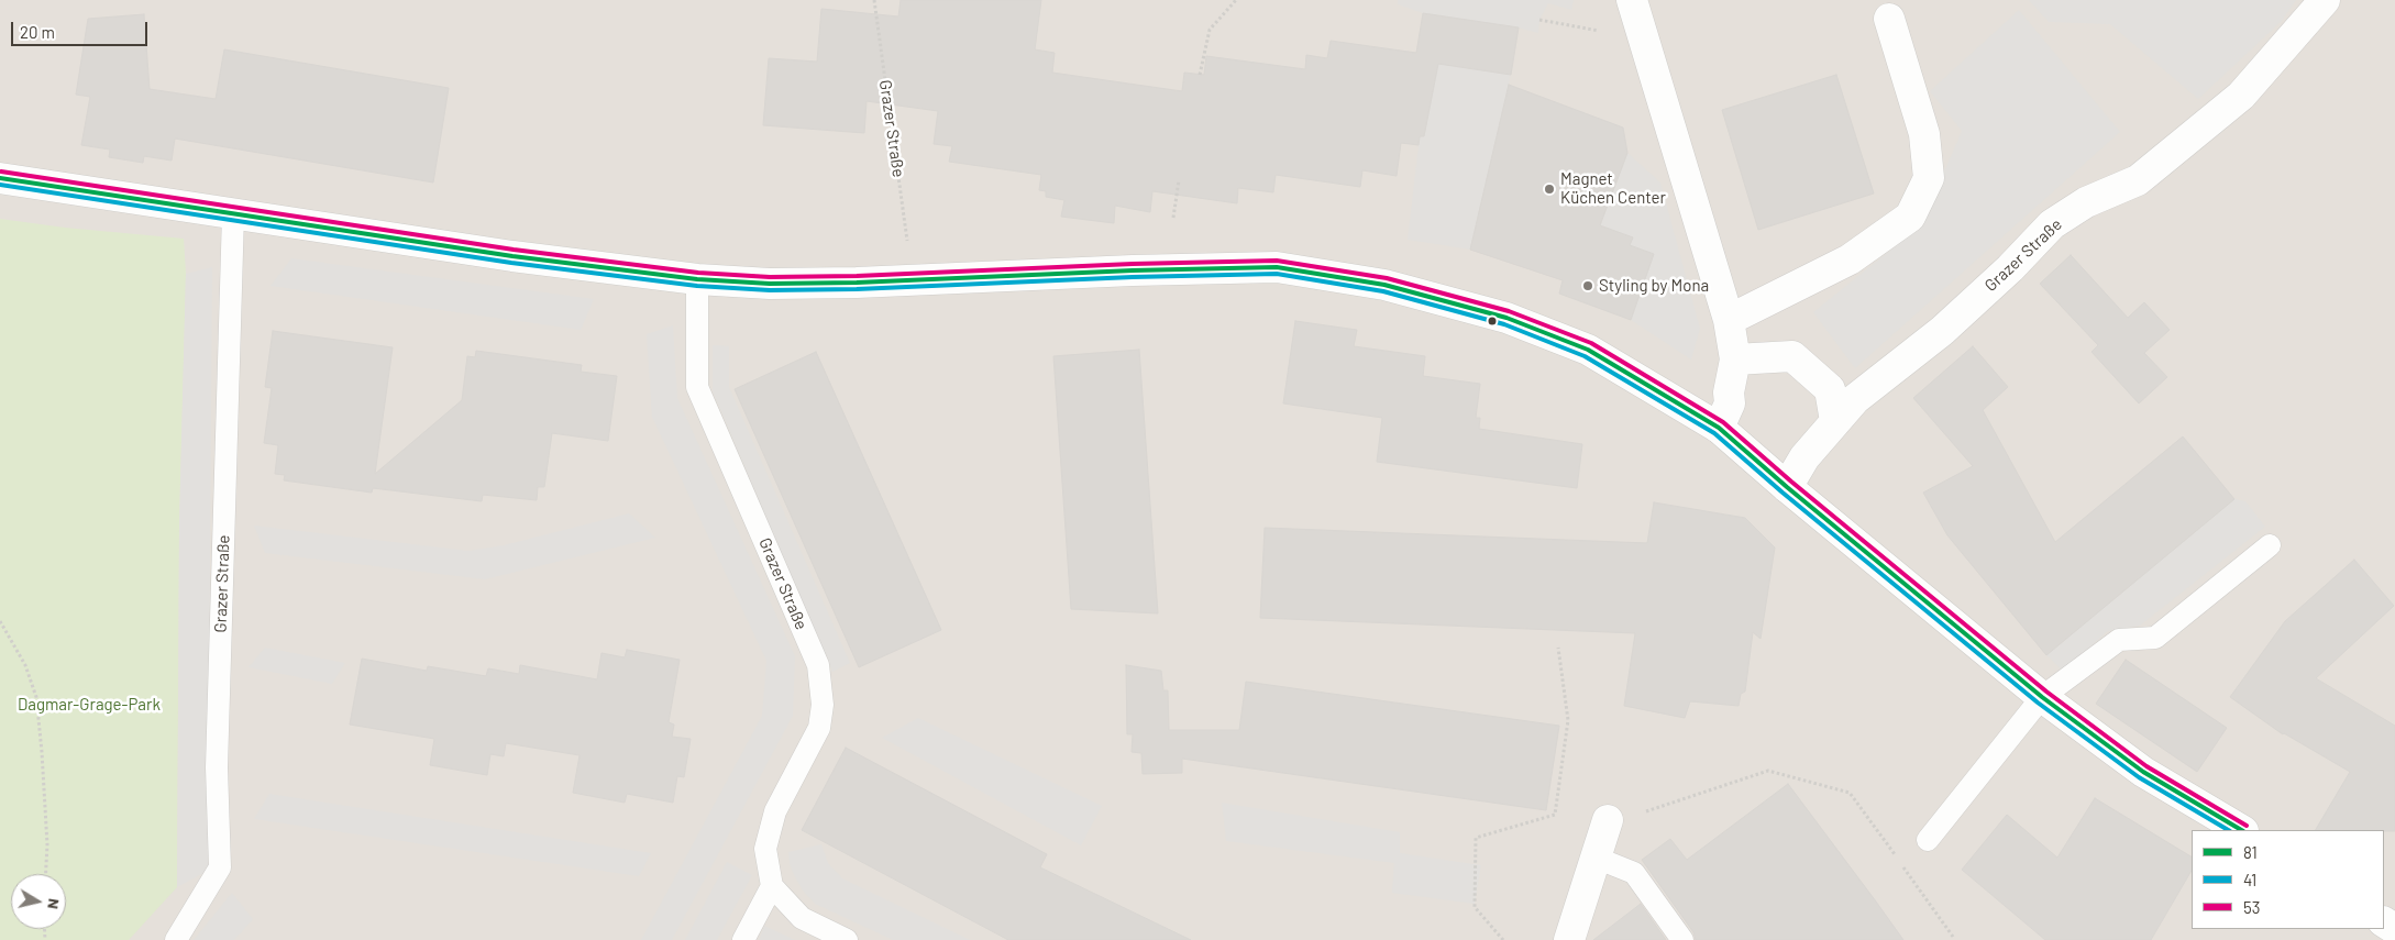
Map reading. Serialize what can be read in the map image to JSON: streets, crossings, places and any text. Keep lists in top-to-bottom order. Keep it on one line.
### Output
{"streets":{"street":["Grazer Straße"]},"parks":["Dagmar-Grage-Park"],"places":["Magnet Küchen Center","Styling by Mona"],"lines":["transit line 53","transit line 81","transit line 41"],"legend":["81","41","53"],"scale_bar":"20 m","north":"right"}
